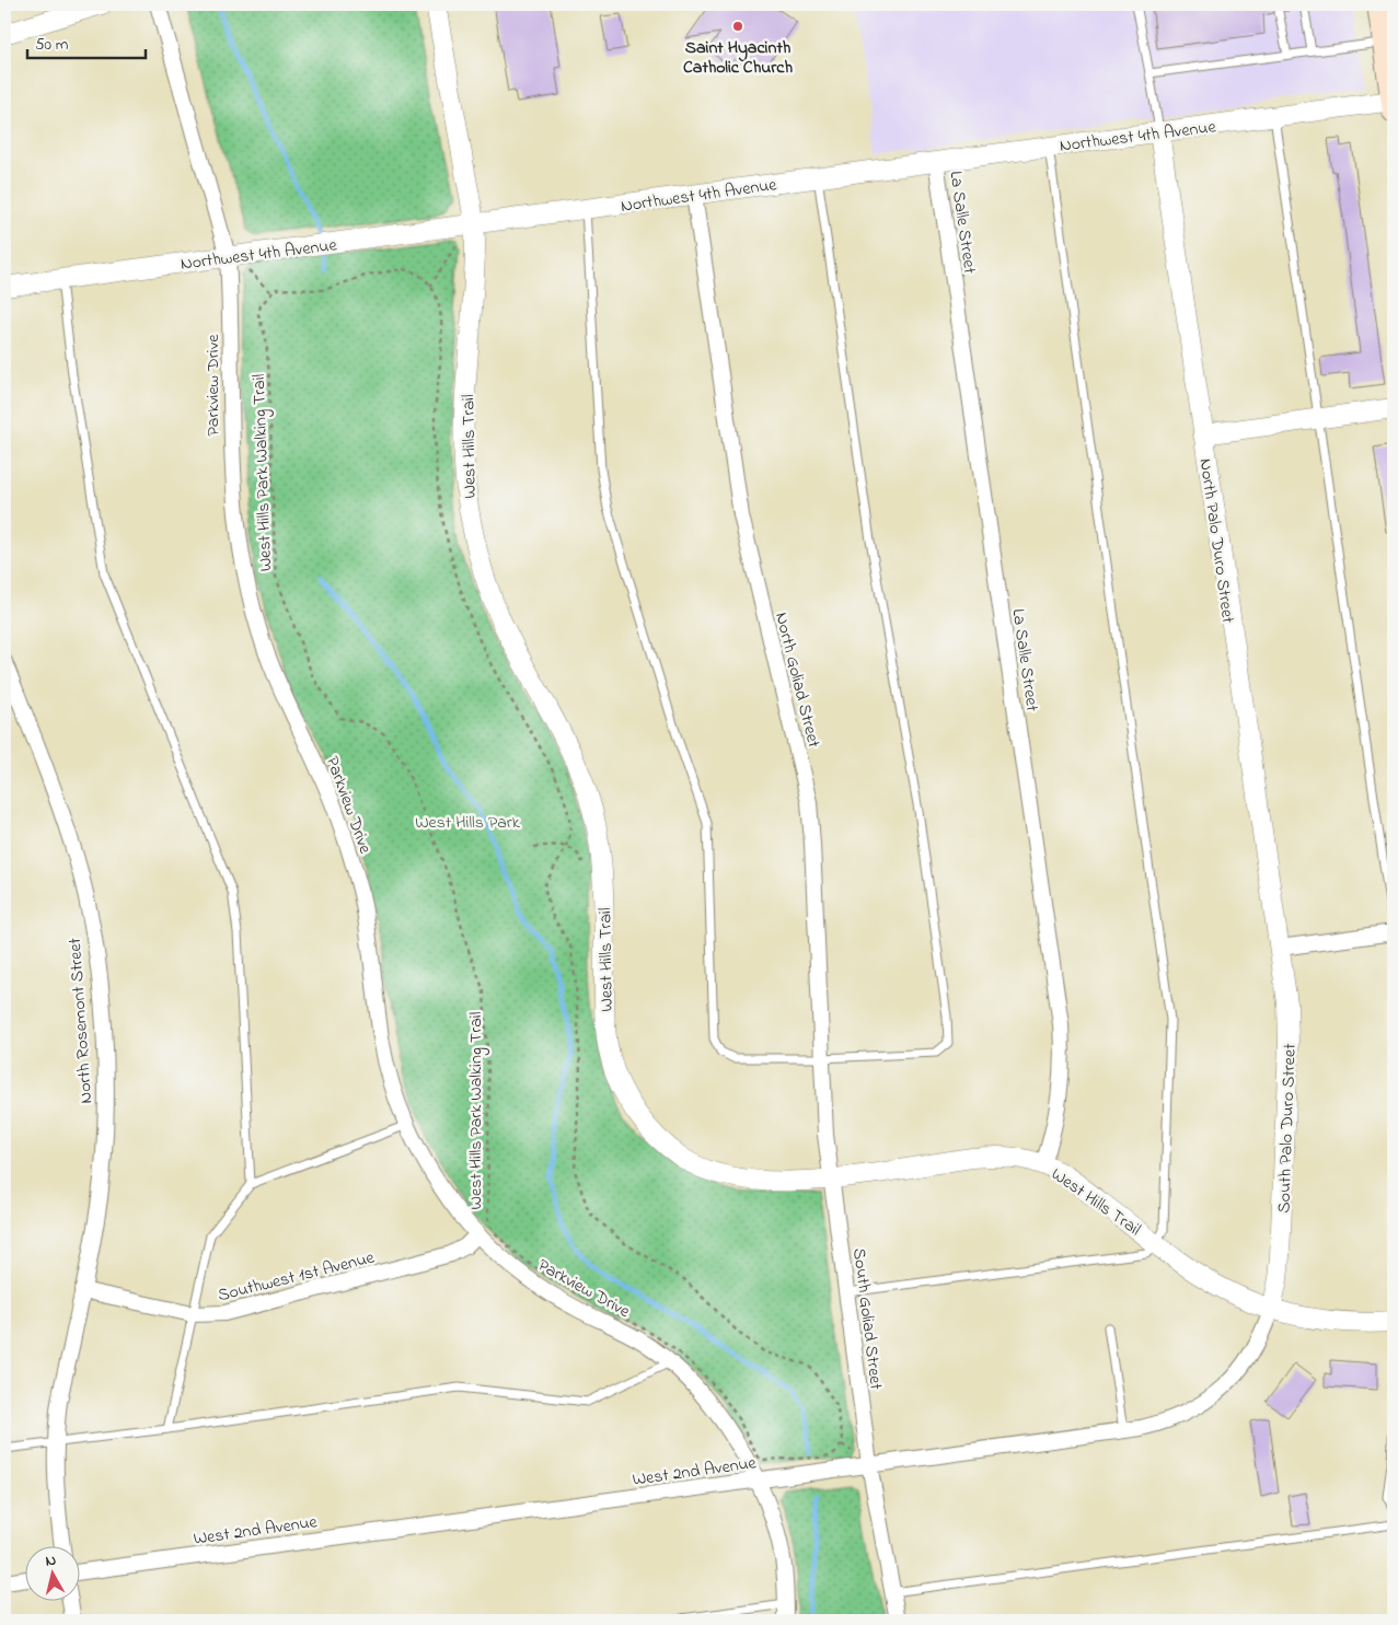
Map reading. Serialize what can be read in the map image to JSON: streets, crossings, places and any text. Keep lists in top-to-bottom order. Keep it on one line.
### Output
{"streets":{"street":["Northwest 4th Avenue","La Salle Street","Parkview Drive","West Hills Trail","North Palo Duro Street","North Goliad Street","North Rosemont Street","South Palo Duro Street","Southwest 1st Avenue","South Goliad Street","West 2nd Avenue"],"path":["West Hills Park Walking Trail"]},"crossings":[["Northwest 4th Avenue","La Salle Street"],["Northwest 4th Avenue","Parkview Drive"],["Northwest 4th Avenue","West Hills Trail"],["Northwest 4th Avenue","North Palo Duro Street"],["Northwest 4th Avenue","North Goliad Street"],["La Salle Street","West Hills Trail"],["Parkview Drive","Southwest 1st Avenue"],["Parkview Drive","West 2nd Avenue"],["West Hills Trail","North Goliad Street"],["West Hills Trail","South Palo Duro Street"],["West Hills Trail","South Goliad Street"],["West Hills Trail","West 2nd Avenue"],["North Palo Duro Street","South Palo Duro Street"],["North Goliad Street","South Goliad Street"],["North Rosemont Street","Southwest 1st Avenue"],["South Palo Duro Street","West 2nd Avenue"],["South Goliad Street","West 2nd Avenue"]],"parks":["West Hills Park"],"places":["Saint Hyacinth Catholic Church"],"scale_bar":"50 m","north":"top"}
